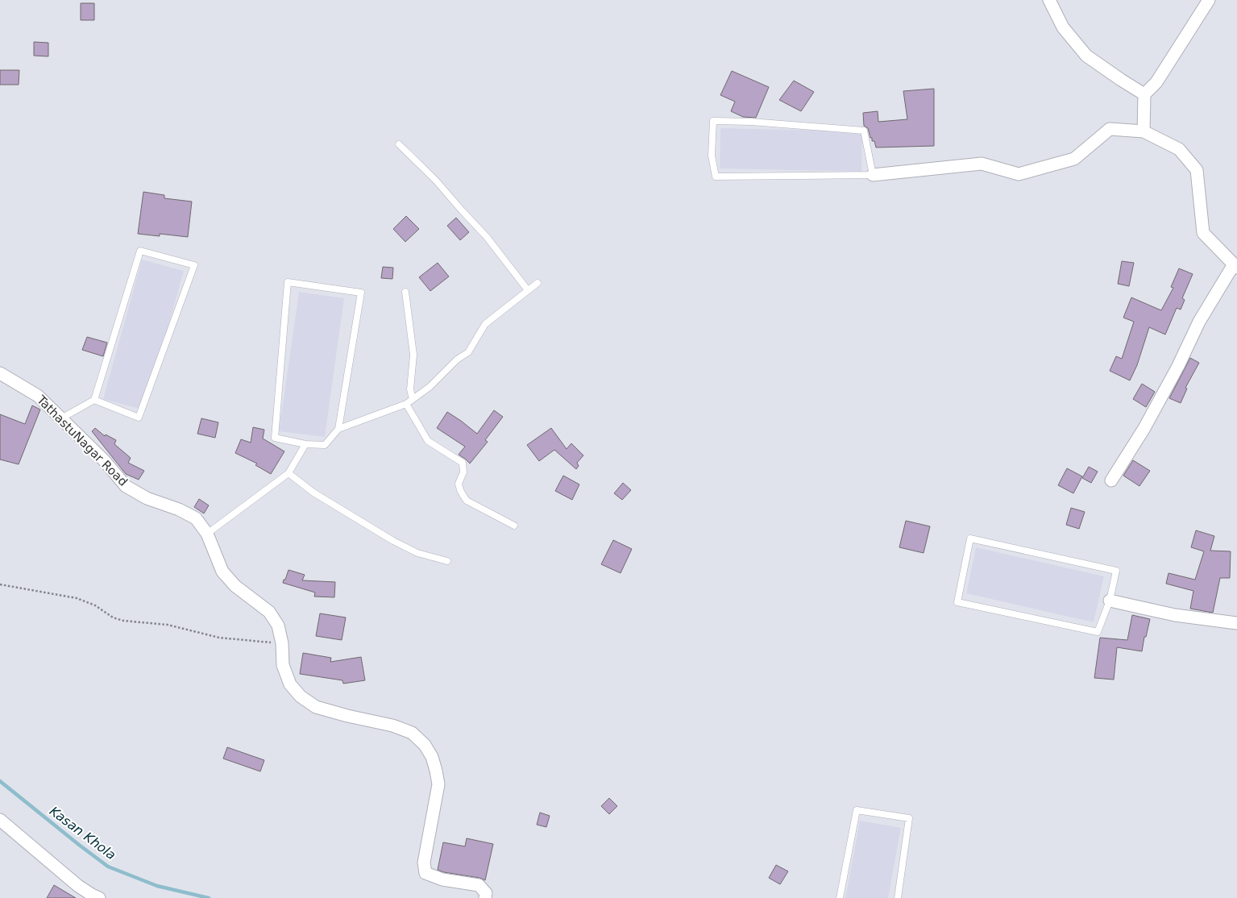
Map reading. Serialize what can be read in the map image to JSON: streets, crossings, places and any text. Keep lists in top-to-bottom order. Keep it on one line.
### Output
{"streets":{"street":["TathastuNagar Road"]},"water":["Kasan Khola"]}
